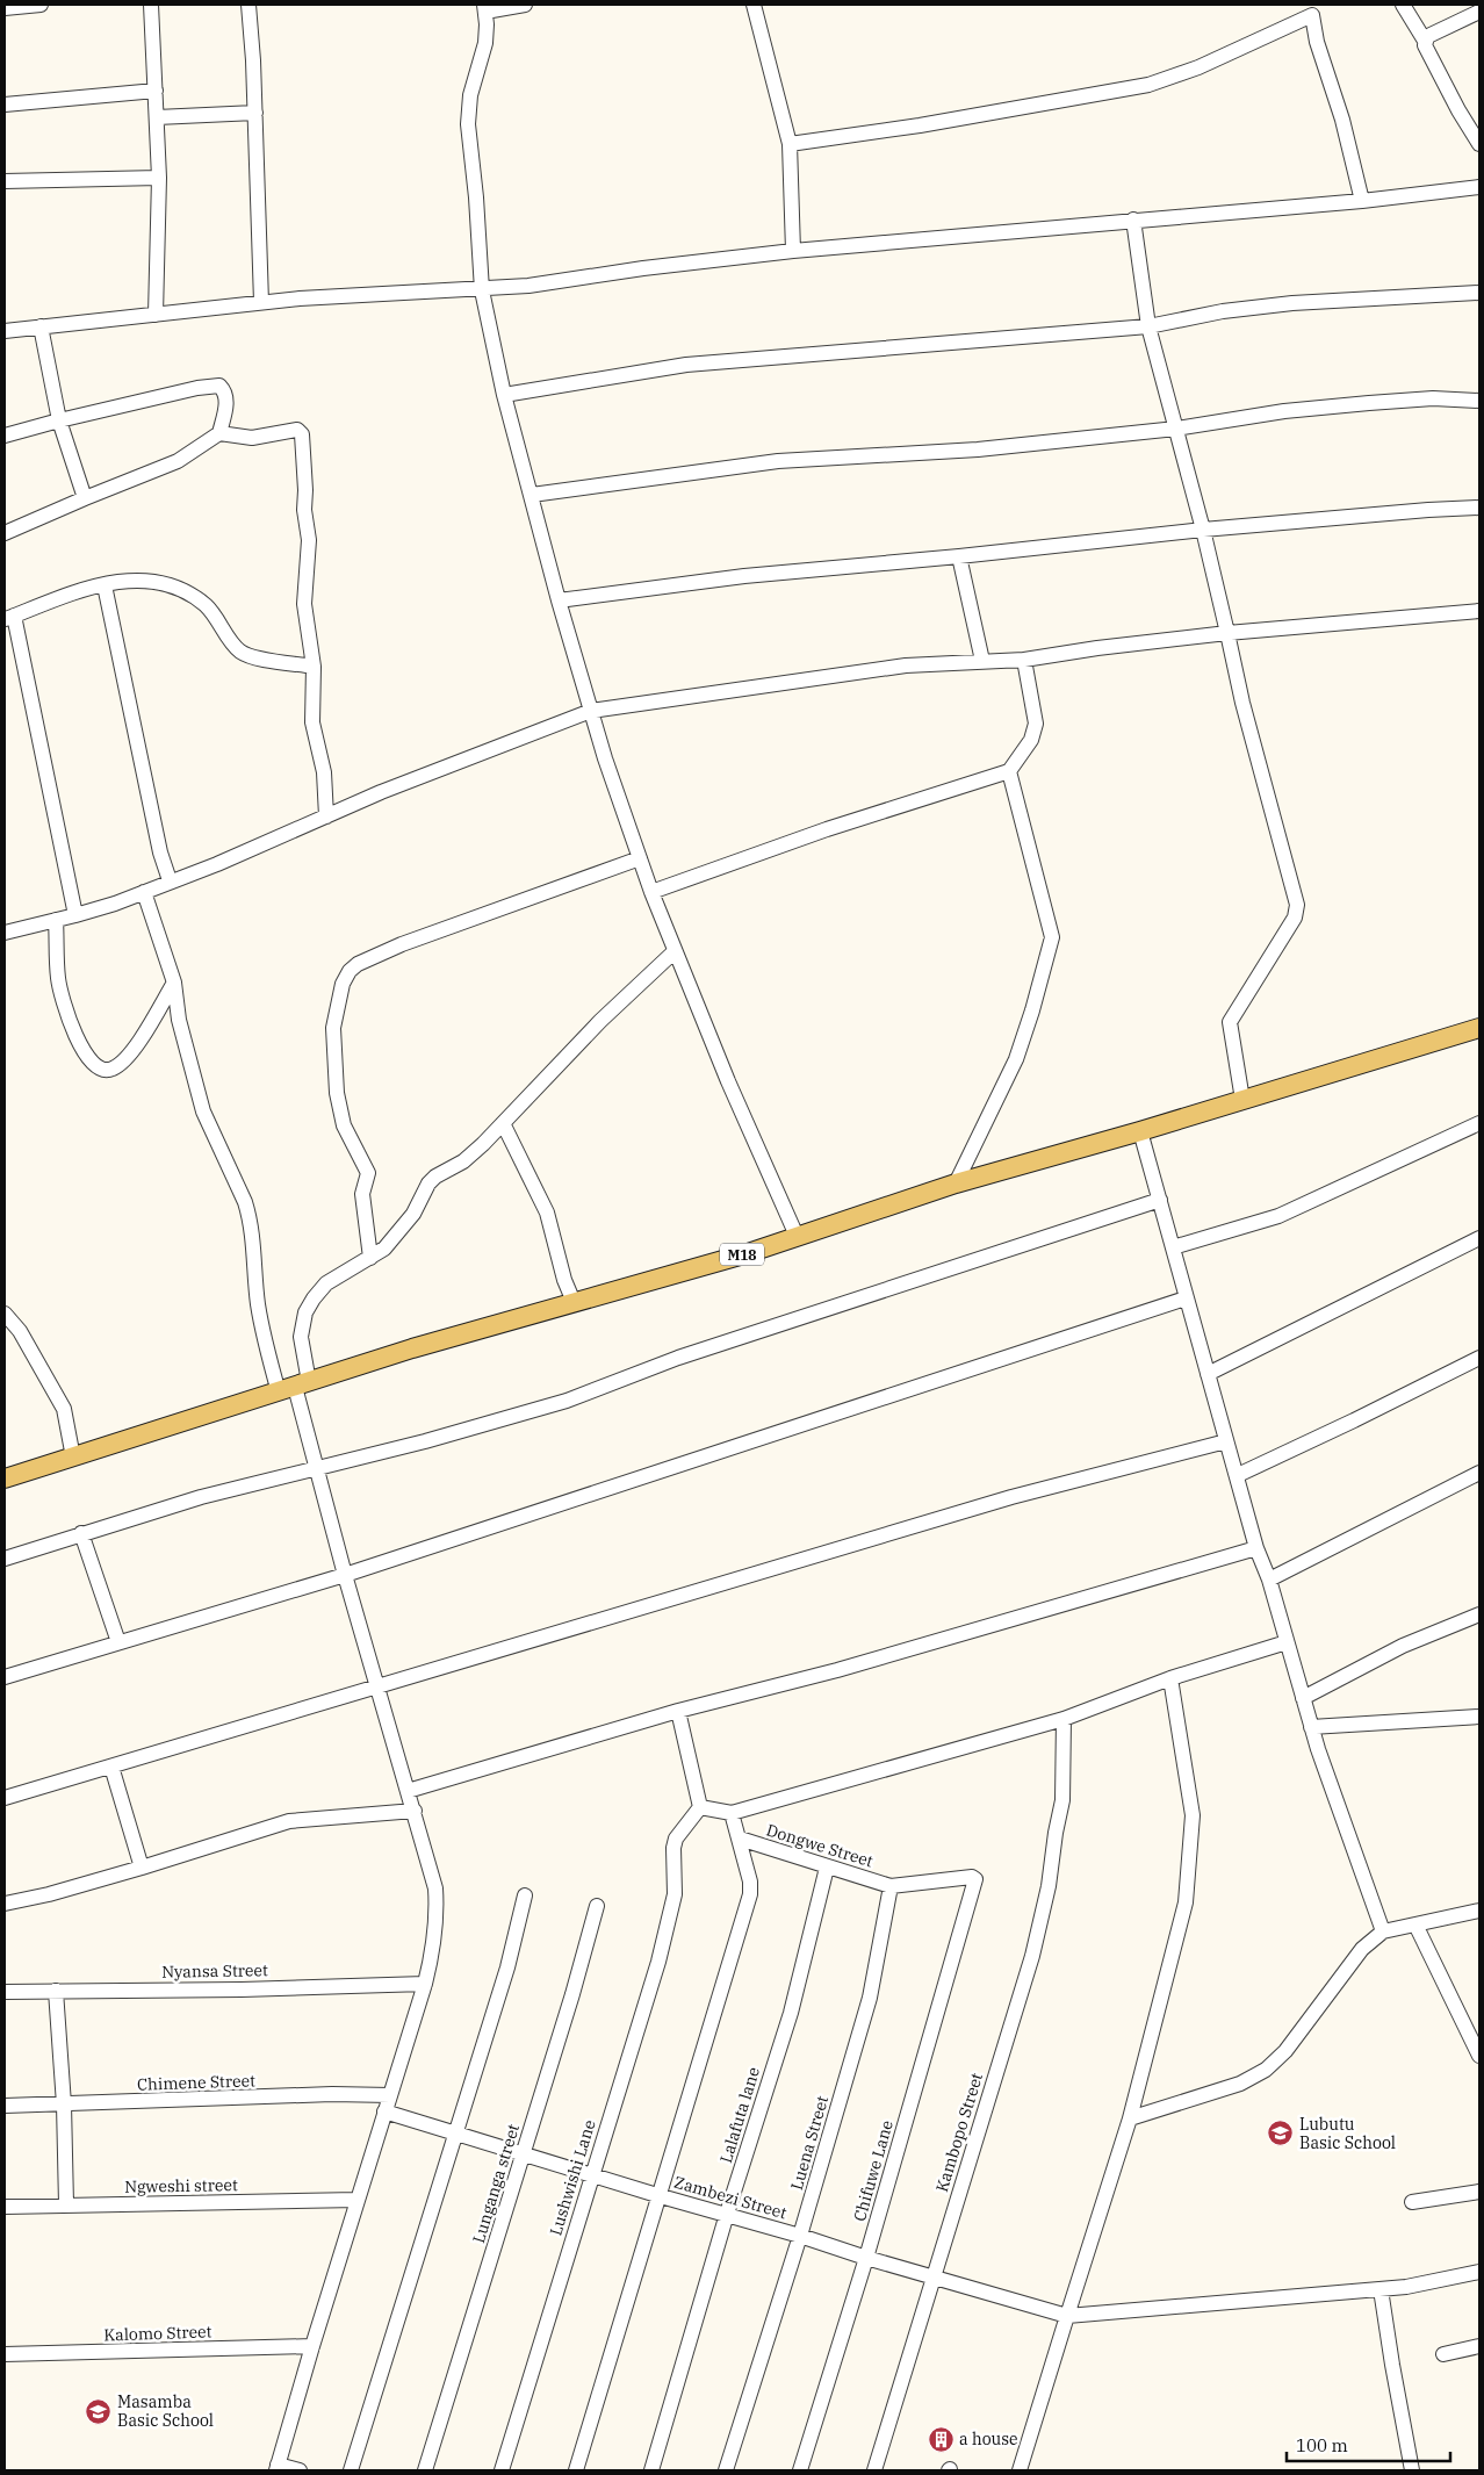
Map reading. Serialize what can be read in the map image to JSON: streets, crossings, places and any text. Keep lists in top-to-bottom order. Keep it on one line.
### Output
{"streets":{"main road":["M18"],"street":["Dongwe Street","Nyansa Street","Chimene Street","Lalafuta lane","Kambopo Street","Luena Street","Chifuwe Lane","Lushwishi Lane","Lunganga street","Ngweshi street","Zambezi Street","Kalomo Street"]},"crossings":[["Dongwe Street","Lalafuta lane"],["Dongwe Street","Luena Street"],["Dongwe Street","Chifuwe Lane"],["Lalafuta lane","Zambezi Street"],["Kambopo Street","Zambezi Street"],["Luena Street","Chifuwe Lane"],["Luena Street","Zambezi Street"],["Chifuwe Lane","Zambezi Street"],["Lushwishi Lane","Zambezi Street"],["Lunganga street","Zambezi Street"]],"places":{"school or university":["Lubutu Basic School","Masamba Basic School"],"building":["a house"]},"scale_bar":"100 m"}
